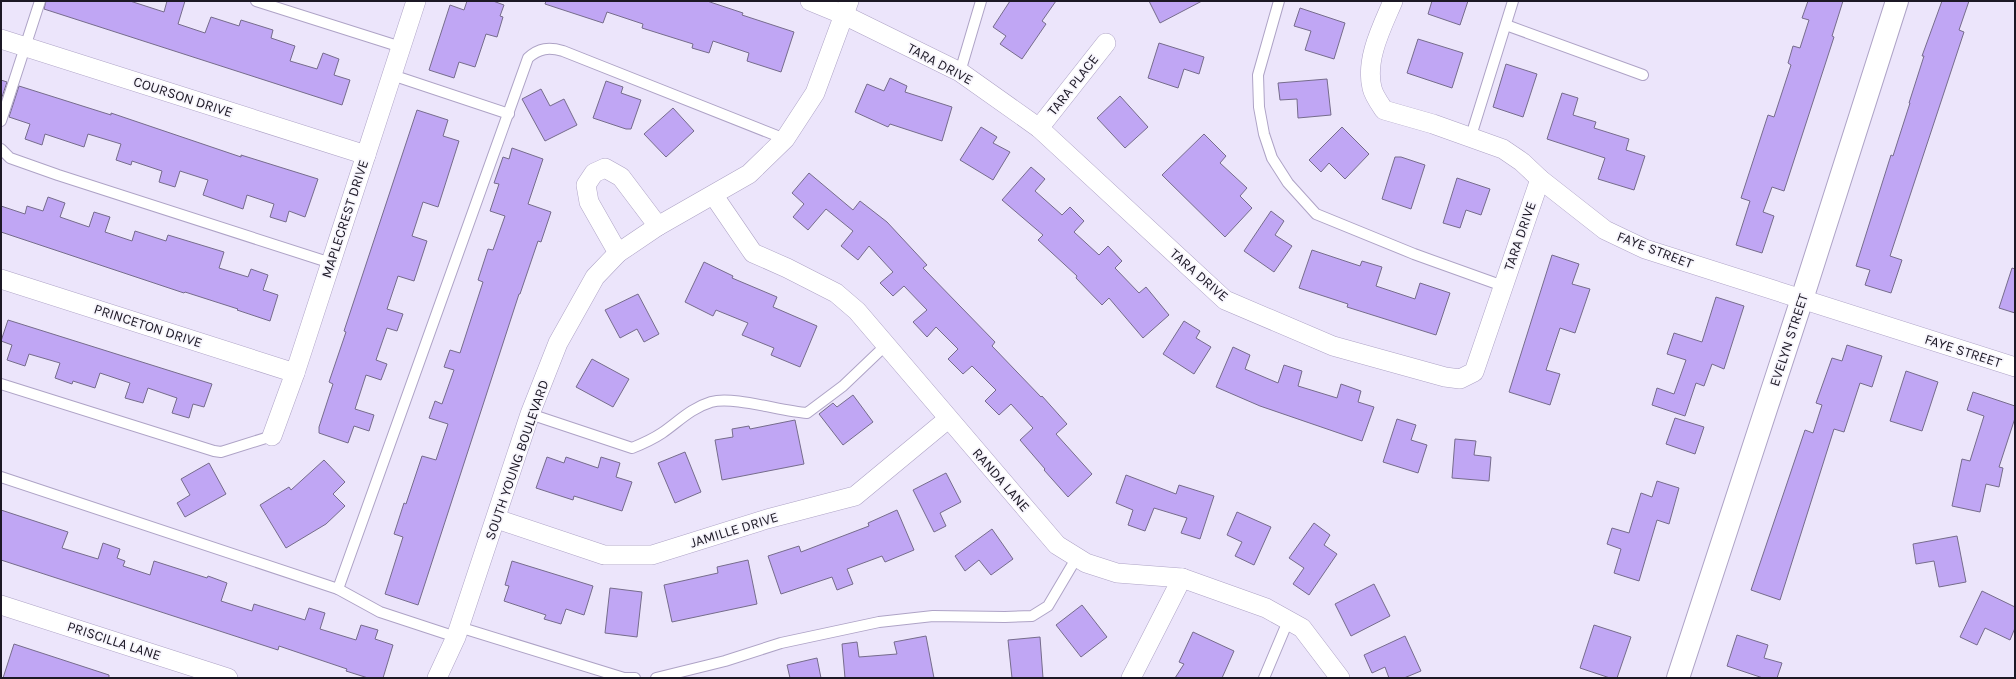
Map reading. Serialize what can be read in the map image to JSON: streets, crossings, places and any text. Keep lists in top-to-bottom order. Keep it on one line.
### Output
{"streets":{"street":["TARA DRIVE","TARA PLACE","COURSON DRIVE","MAPLECREST DRIVE","FAYE STREET","PRINCETON DRIVE","EVELYN STREET","SOUTH YOUNG BOULEVARD","RANDA LANE","JAMILLE DRIVE","PRISCILLA LANE"]},"crossings":[["TARA DRIVE","TARA PLACE"],["TARA DRIVE","FAYE STREET"],["TARA DRIVE","SOUTH YOUNG BOULEVARD"],["COURSON DRIVE","MAPLECREST DRIVE"],["MAPLECREST DRIVE","PRINCETON DRIVE"],["FAYE STREET","EVELYN STREET"],["SOUTH YOUNG BOULEVARD","RANDA LANE"],["SOUTH YOUNG BOULEVARD","JAMILLE DRIVE"],["RANDA LANE","JAMILLE DRIVE"]]}
